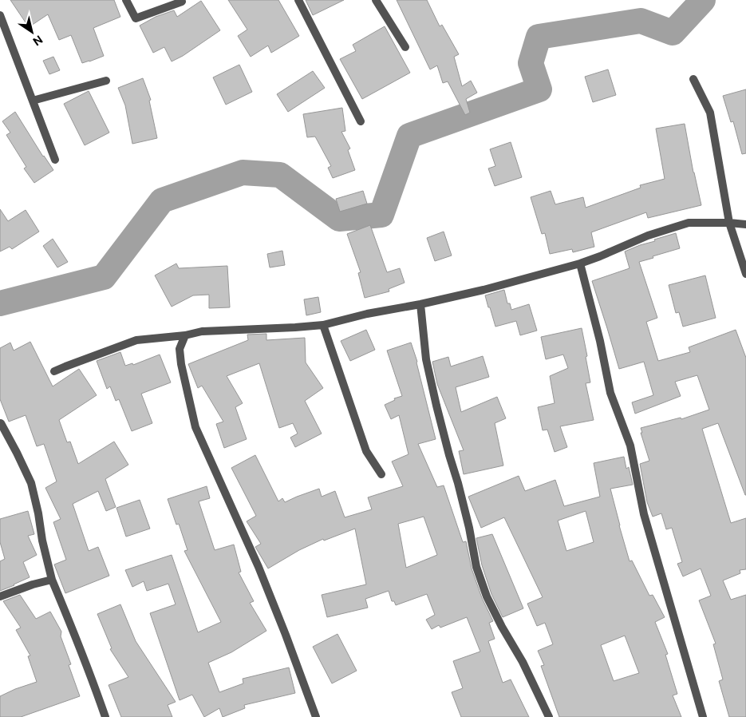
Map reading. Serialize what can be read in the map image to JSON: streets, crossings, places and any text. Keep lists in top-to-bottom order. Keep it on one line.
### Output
{"north":"bottom right"}
